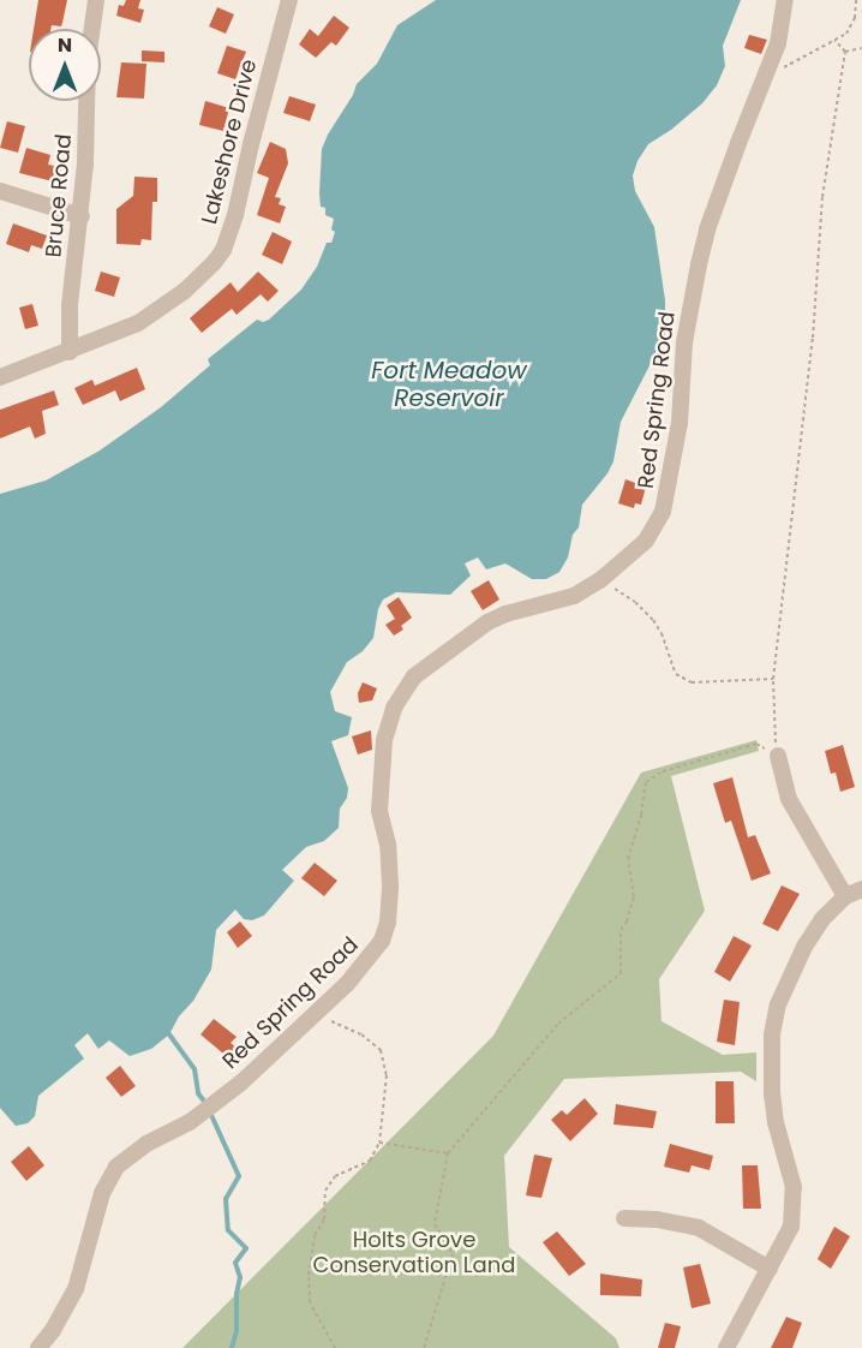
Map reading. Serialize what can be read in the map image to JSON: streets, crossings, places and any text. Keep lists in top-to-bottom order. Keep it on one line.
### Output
{"streets":{"street":["Lakeshore Drive","Bruce Road","Red Spring Road"]},"crossings":[["Lakeshore Drive","Bruce Road"]],"water":["Fort Meadow Reservoir"],"parks":["Holts Grove Conservation Land"],"north":"top"}
